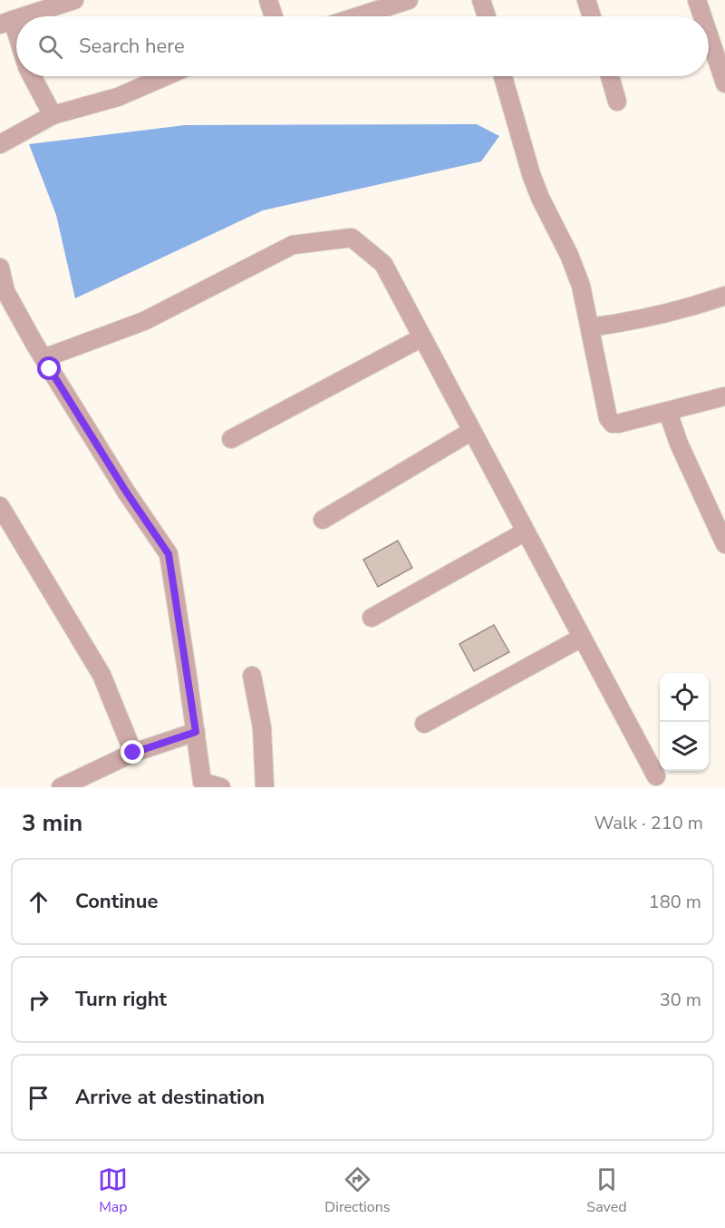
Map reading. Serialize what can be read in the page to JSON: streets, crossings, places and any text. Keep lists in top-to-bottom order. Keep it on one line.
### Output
{"page":{"search":"Search here","heading":["3 min","Walk · 210 m"],"list":[["Continue","180 m"],["Turn right","30 m"],"Arrive at destination"],"nav":["Map","Directions","Saved"]}}
